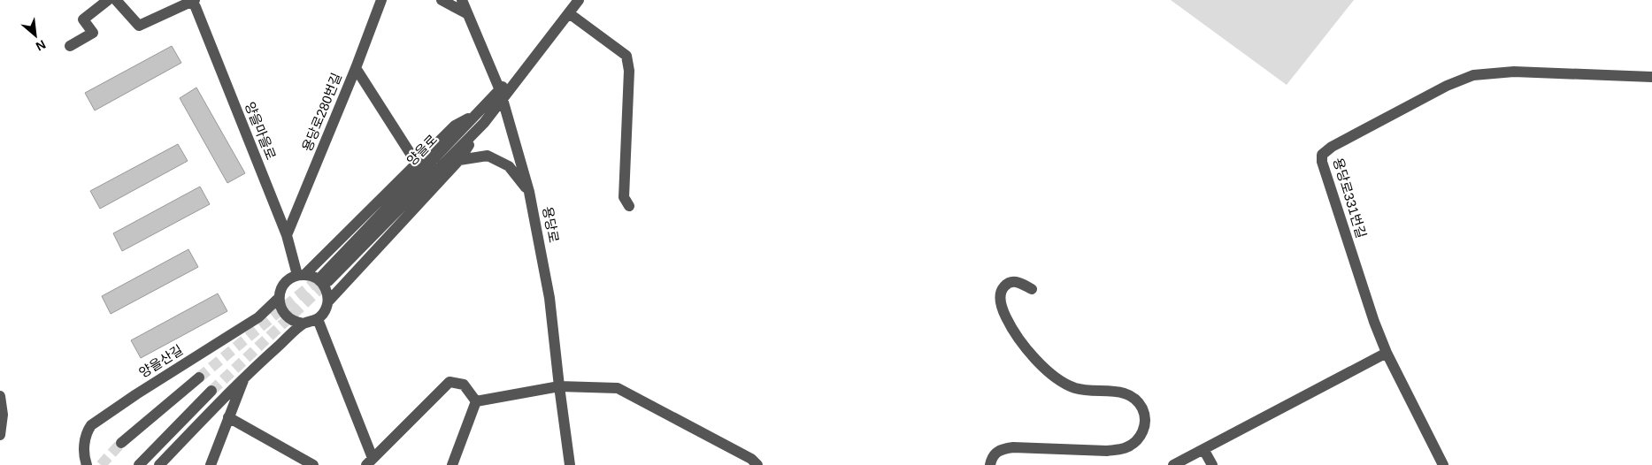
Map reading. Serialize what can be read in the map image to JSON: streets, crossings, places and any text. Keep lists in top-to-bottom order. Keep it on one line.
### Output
{"streets":{"street":["용당로280번길","양을마을로","양을로","용당로331번길","용당로","양을산길"]},"crossings":[["용당로280번길","양을마을로"],["양을마을로","양을산길"],["양을로","용당로"]],"north":"bottom right"}
